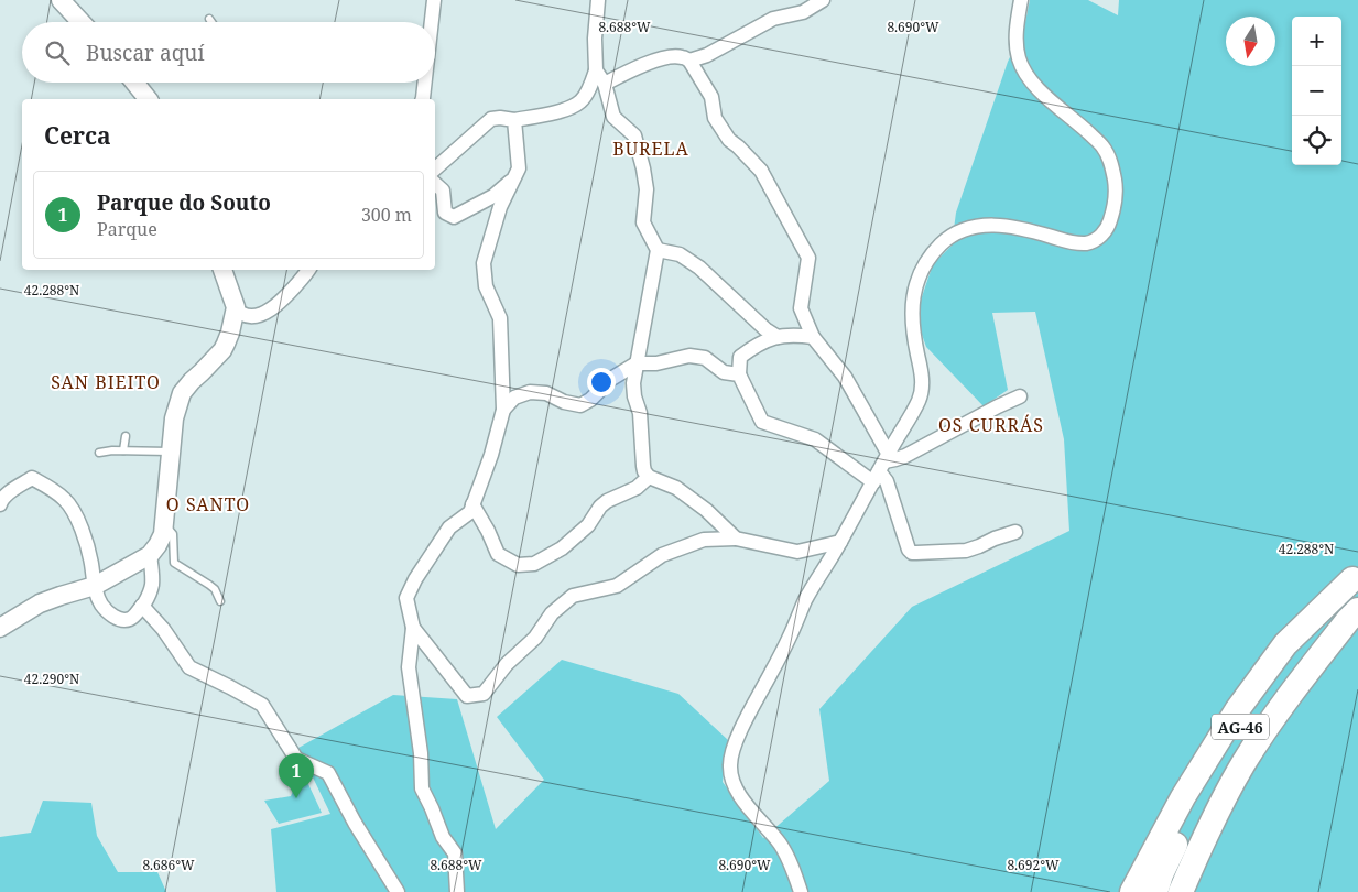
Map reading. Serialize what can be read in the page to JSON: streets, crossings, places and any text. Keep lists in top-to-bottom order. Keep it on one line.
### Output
{"streets":{"highway":["AG-46"]},"districts":["BURELA","SAN BIEITO","OS CURRÁS","O SANTO"],"north":"bottom","page":{"map_buttons":["+","−"],"search":"Buscar aquí","heading":"Cerca","list":[{"mark":"1","name":"Parque do Souto","note":"Parque","value":"300 m"}],"pins":"1"},"coordinates":["8.688°W","8.690°W","42.288°N","42.290°N","8.686°W","8.692°W"]}
